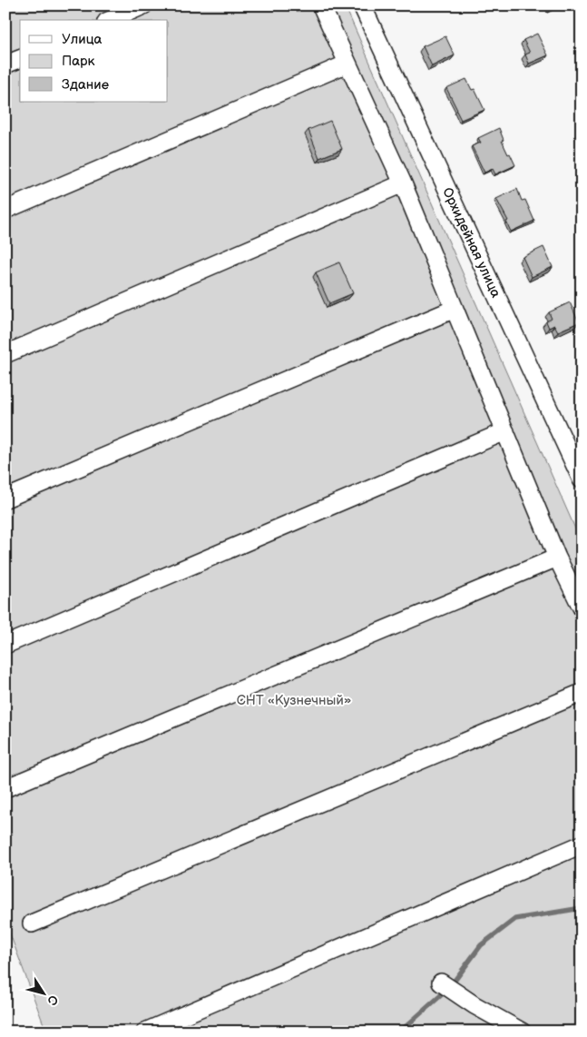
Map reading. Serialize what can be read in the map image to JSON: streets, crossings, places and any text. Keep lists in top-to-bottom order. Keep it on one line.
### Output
{"streets":{"street":["Орхидейная улица"]},"parks":["СНТ «Кузнечный»"],"legend":["Улица","Парк","Здание"],"north":"bottom right"}
